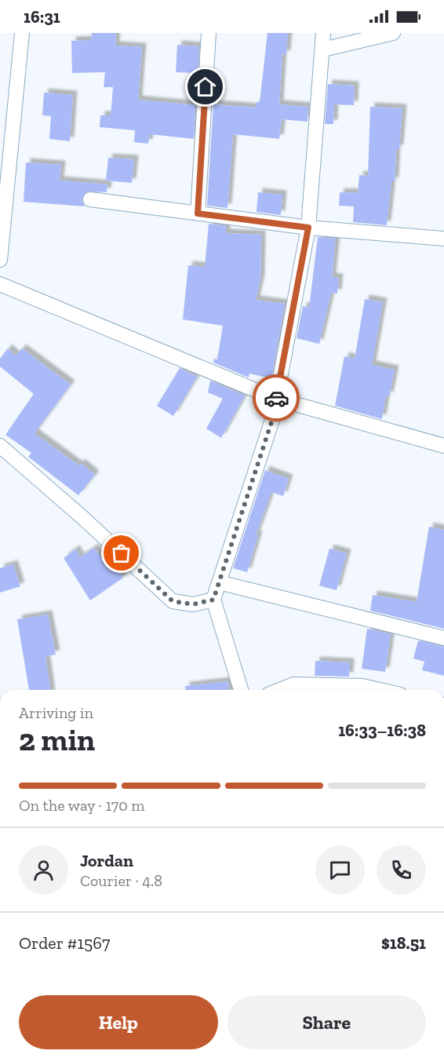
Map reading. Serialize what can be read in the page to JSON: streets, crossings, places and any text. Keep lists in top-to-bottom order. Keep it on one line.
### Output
{"page":{"status":"16:31","heading":["2 min","Arriving in","16:33–16:38"],"panel":["Jordan","Courier · 4.8","Order #1567","$18.51"],"bar":"On the way · 170 m","buttons":["Help","Share"]}}
